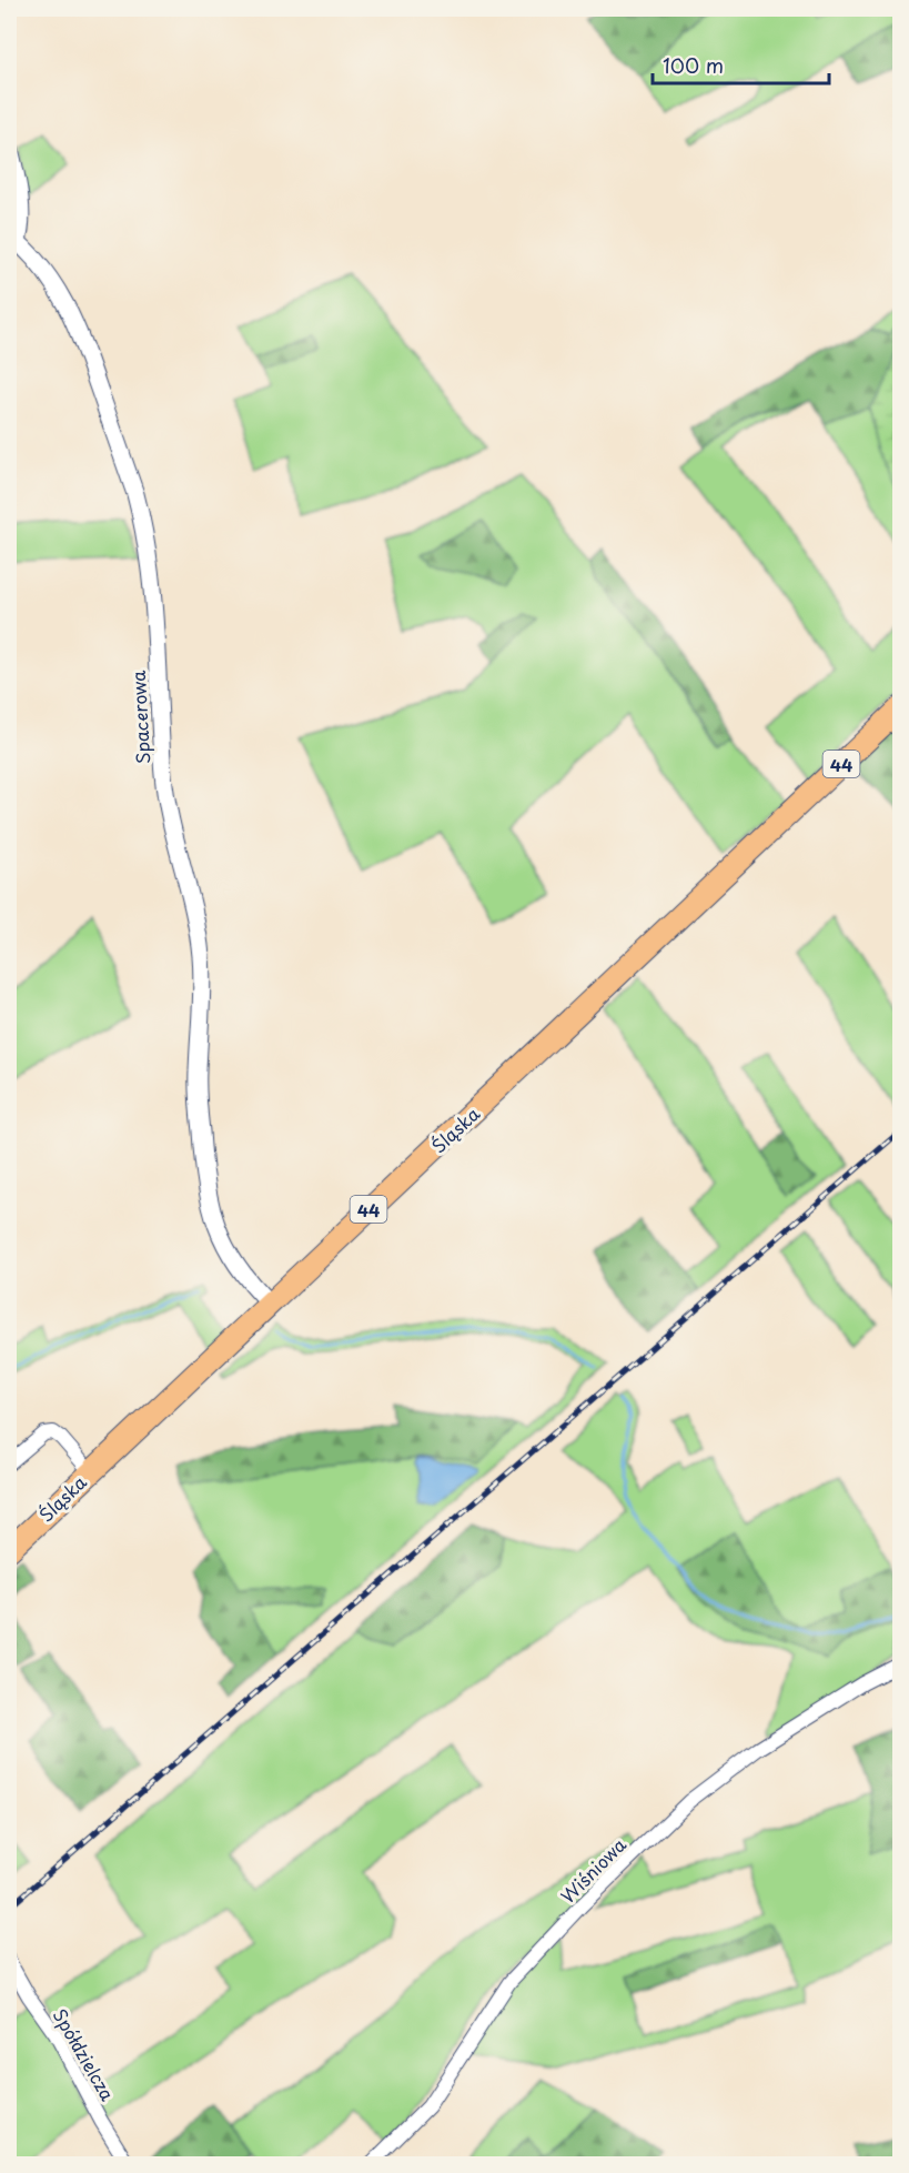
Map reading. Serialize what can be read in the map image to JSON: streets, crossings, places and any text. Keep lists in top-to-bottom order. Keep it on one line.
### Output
{"streets":{"main road":["44","Śląska"],"street":["Spacerowa","Wiśniowa","Spółdzielcza"]},"crossings":[["Spacerowa","Śląska"]],"scale_bar":"100 m"}
